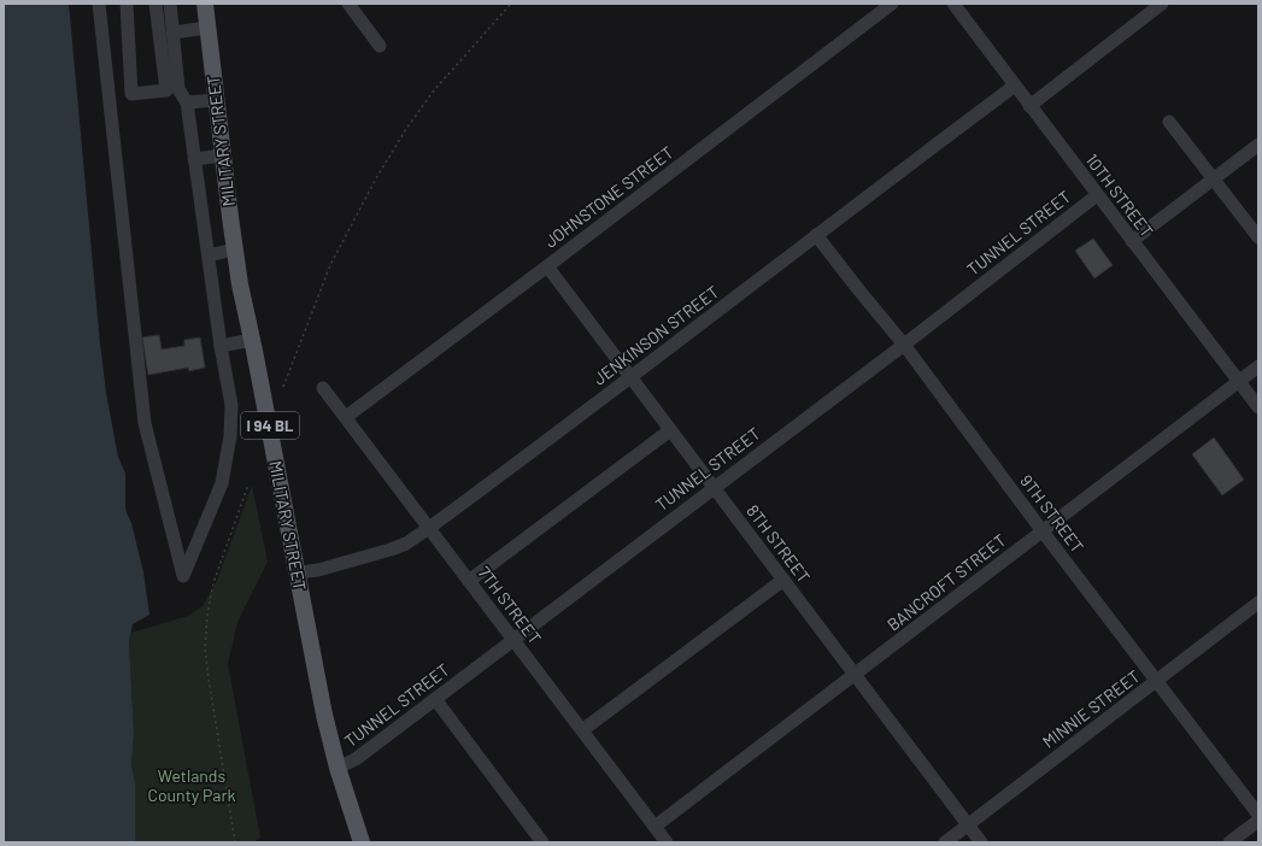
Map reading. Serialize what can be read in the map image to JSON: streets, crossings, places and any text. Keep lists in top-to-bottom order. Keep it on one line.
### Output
{"streets":{"main road":["MILITARY STREET","I 94 BL"],"street":["10TH STREET","JOHNSTONE STREET","TUNNEL STREET","JENKINSON STREET","9TH STREET","8TH STREET","BANCROFT STREET","7TH STREET","MINNIE STREET"]},"crossings":[["MILITARY STREET","TUNNEL STREET"],["MILITARY STREET","JENKINSON STREET"],["10TH STREET","TUNNEL STREET"],["10TH STREET","JENKINSON STREET"],["10TH STREET","BANCROFT STREET"],["JOHNSTONE STREET","8TH STREET"],["JOHNSTONE STREET","7TH STREET"],["TUNNEL STREET","9TH STREET"],["TUNNEL STREET","8TH STREET"],["TUNNEL STREET","7TH STREET"],["JENKINSON STREET","9TH STREET"],["JENKINSON STREET","8TH STREET"],["JENKINSON STREET","7TH STREET"],["9TH STREET","BANCROFT STREET"],["9TH STREET","MINNIE STREET"],["8TH STREET","BANCROFT STREET"],["8TH STREET","MINNIE STREET"],["BANCROFT STREET","7TH STREET"]],"parks":["Wetlands County Park"]}
